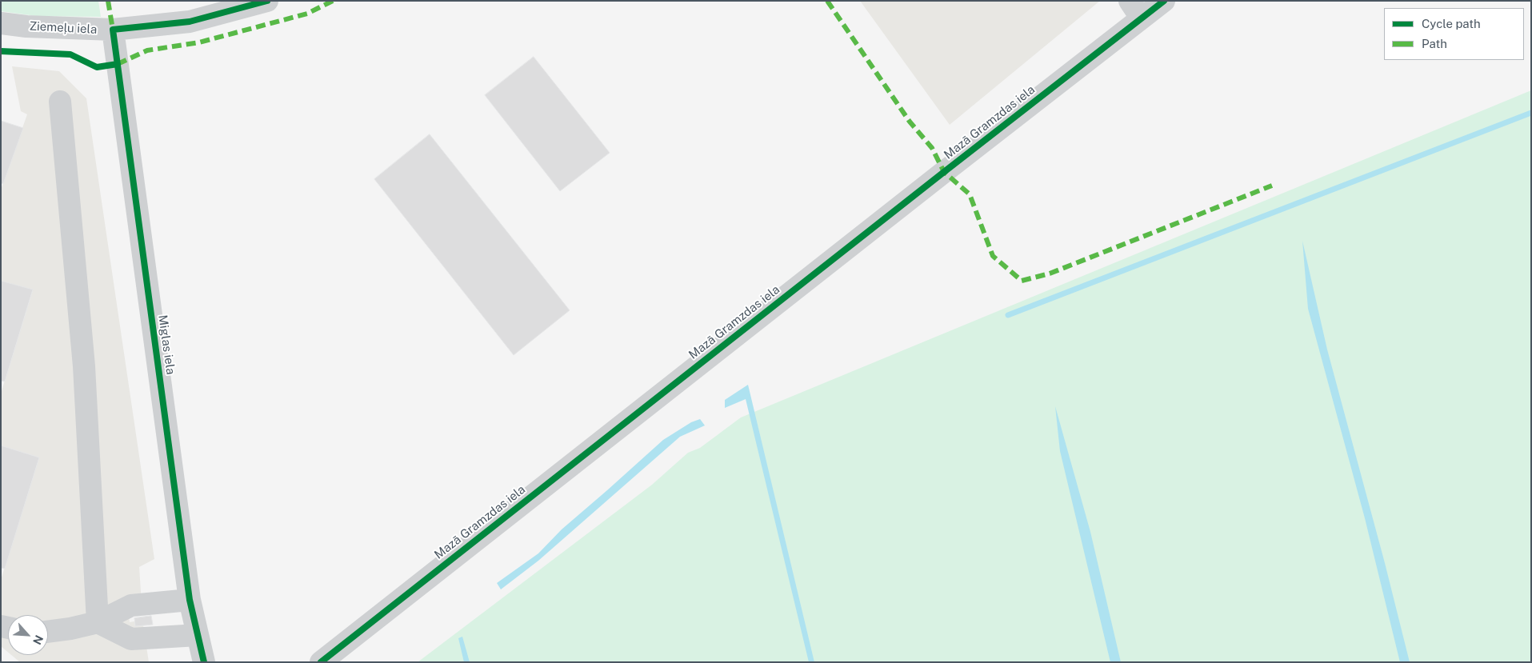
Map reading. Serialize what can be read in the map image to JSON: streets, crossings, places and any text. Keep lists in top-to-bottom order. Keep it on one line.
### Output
{"streets":{"street":["Ziemeļu iela","Mazā Gramzdas iela","Miglas iela"]},"crossings":[["Ziemeļu iela","Miglas iela"]],"legend":["Cycle path","Path"],"north":"bottom right"}
